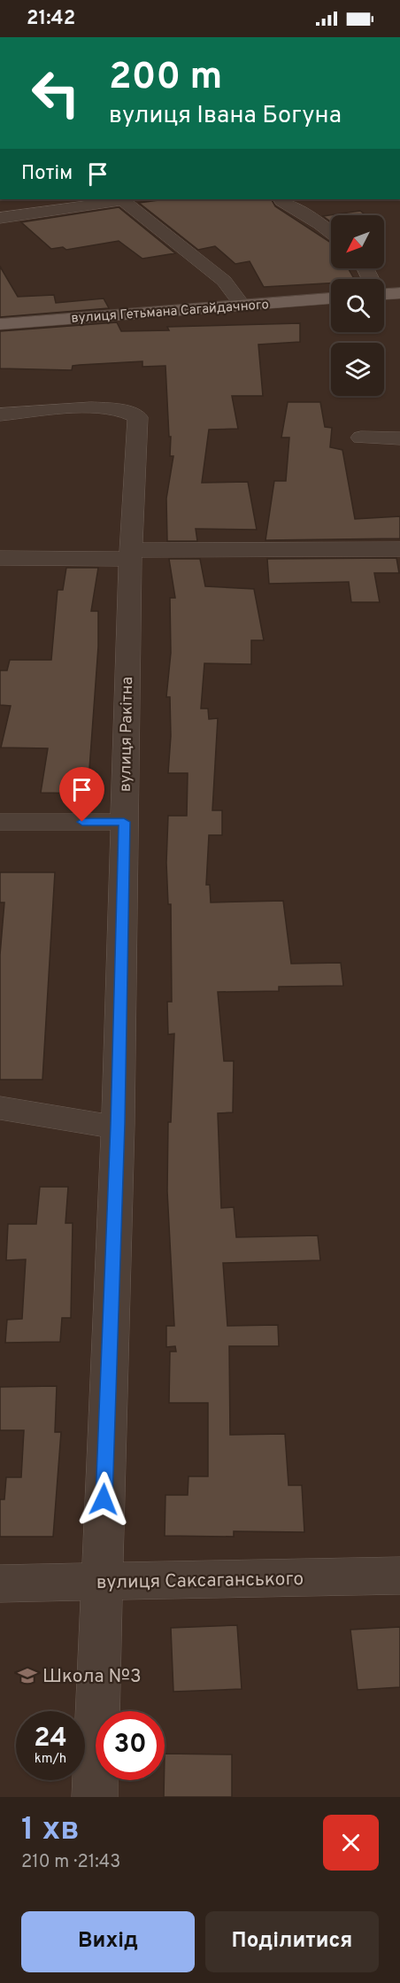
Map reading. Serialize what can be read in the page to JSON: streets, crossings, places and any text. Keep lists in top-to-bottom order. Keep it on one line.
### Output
{"streets":{"main road":["вулиця Гетьмана Сагайдачного"],"street":["вулиця Ракітна","вулиця Саксаганського"]},"crossings":[["вулиця Ракітна","вулиця Саксаганського"]],"places":{"school or university":["Школа №3"]},"north":"bottom left","page":{"status":"21:42","turn":["200 m","вулиця Івана Богуна"],"then":"Потім","speed":"24 km/h","limit":"30","heading":["1 хв","210 m · 21:43"],"buttons":["Вихід","Поділитися"]}}
